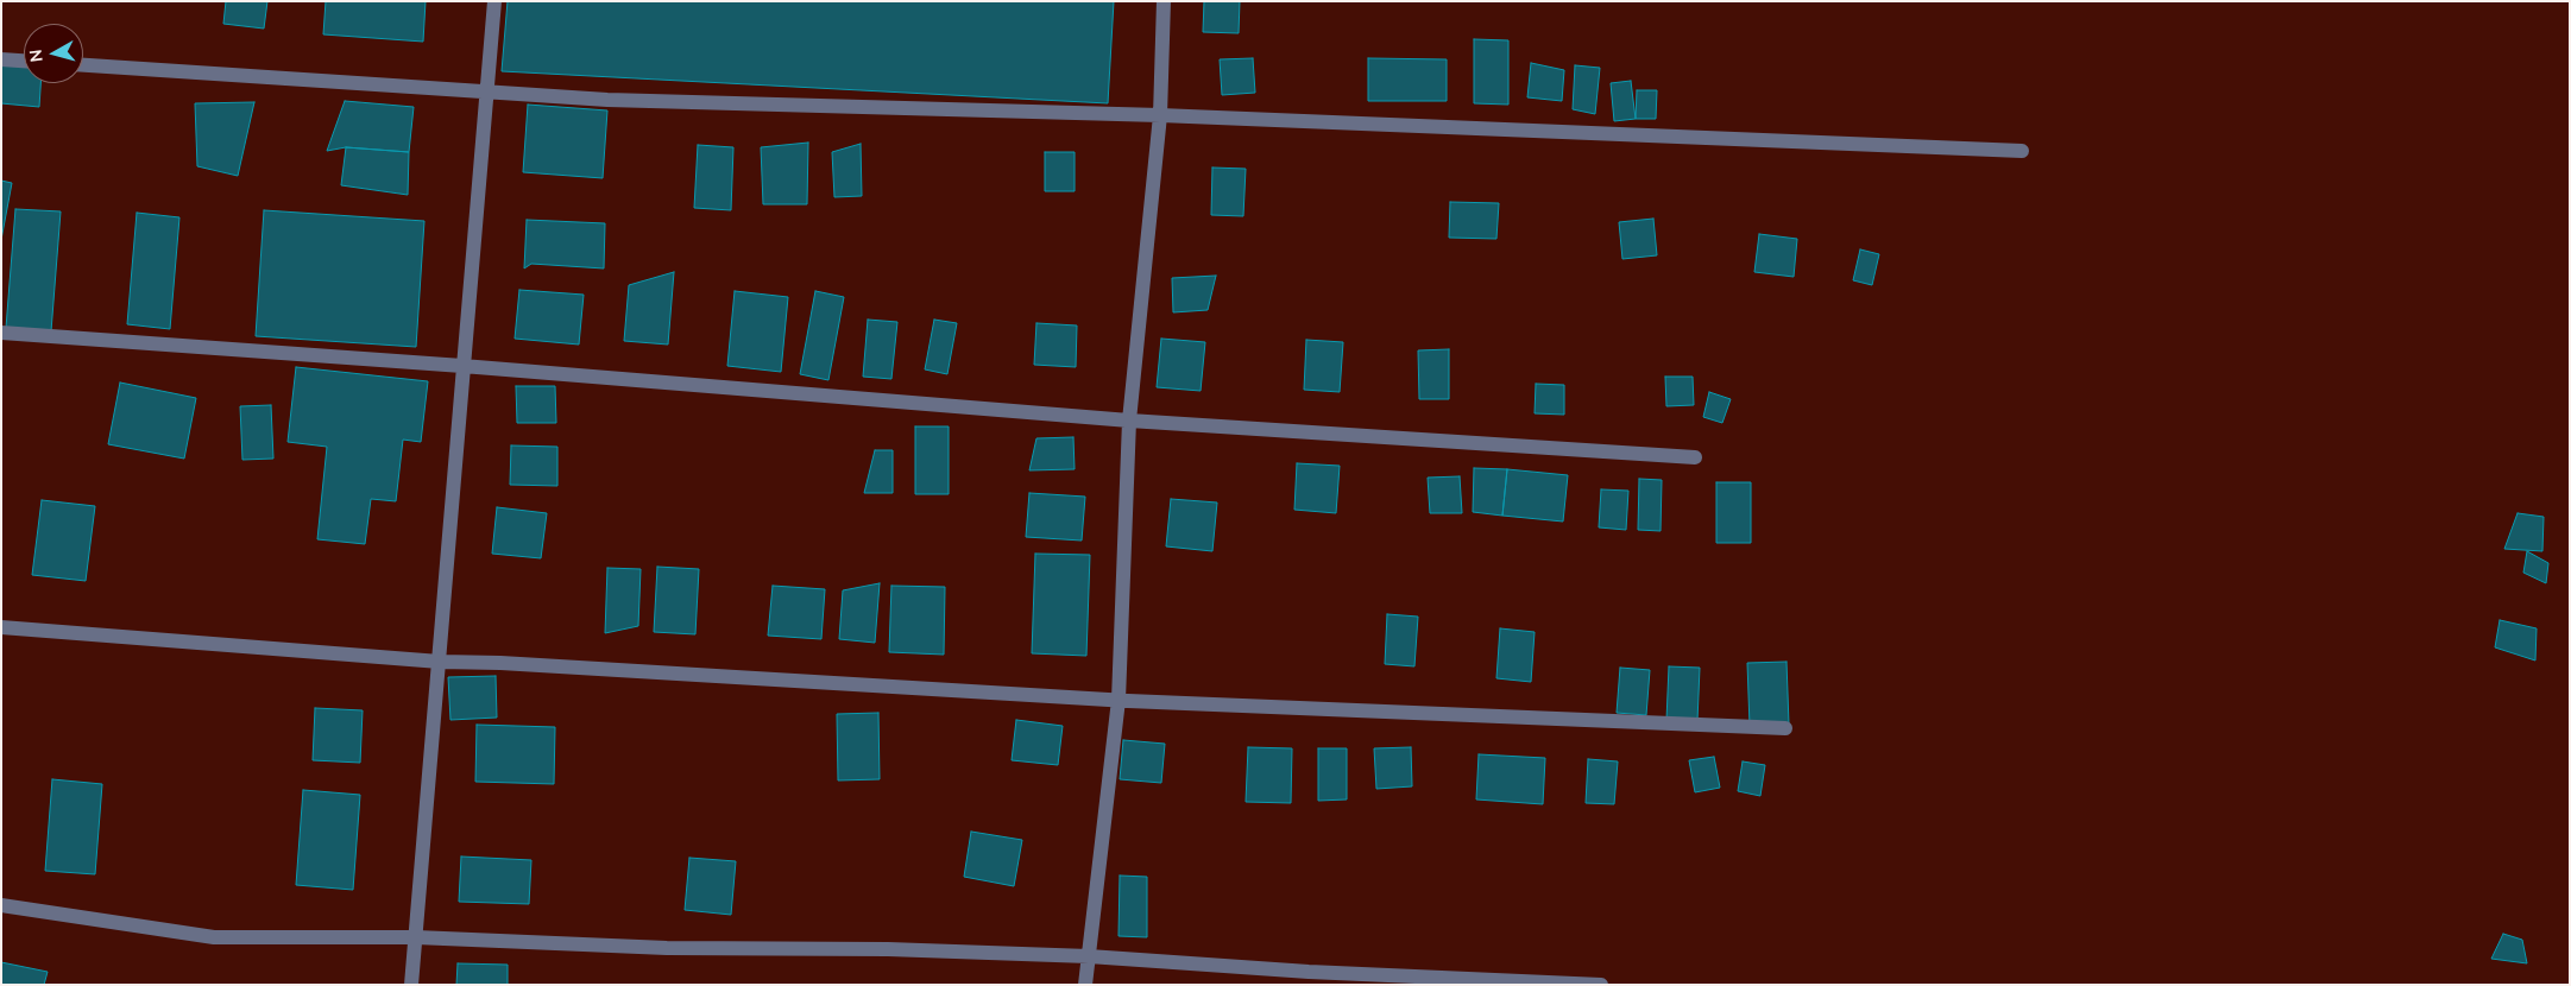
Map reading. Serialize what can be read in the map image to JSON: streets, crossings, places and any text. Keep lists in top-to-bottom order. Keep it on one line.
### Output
{"north":"left"}
